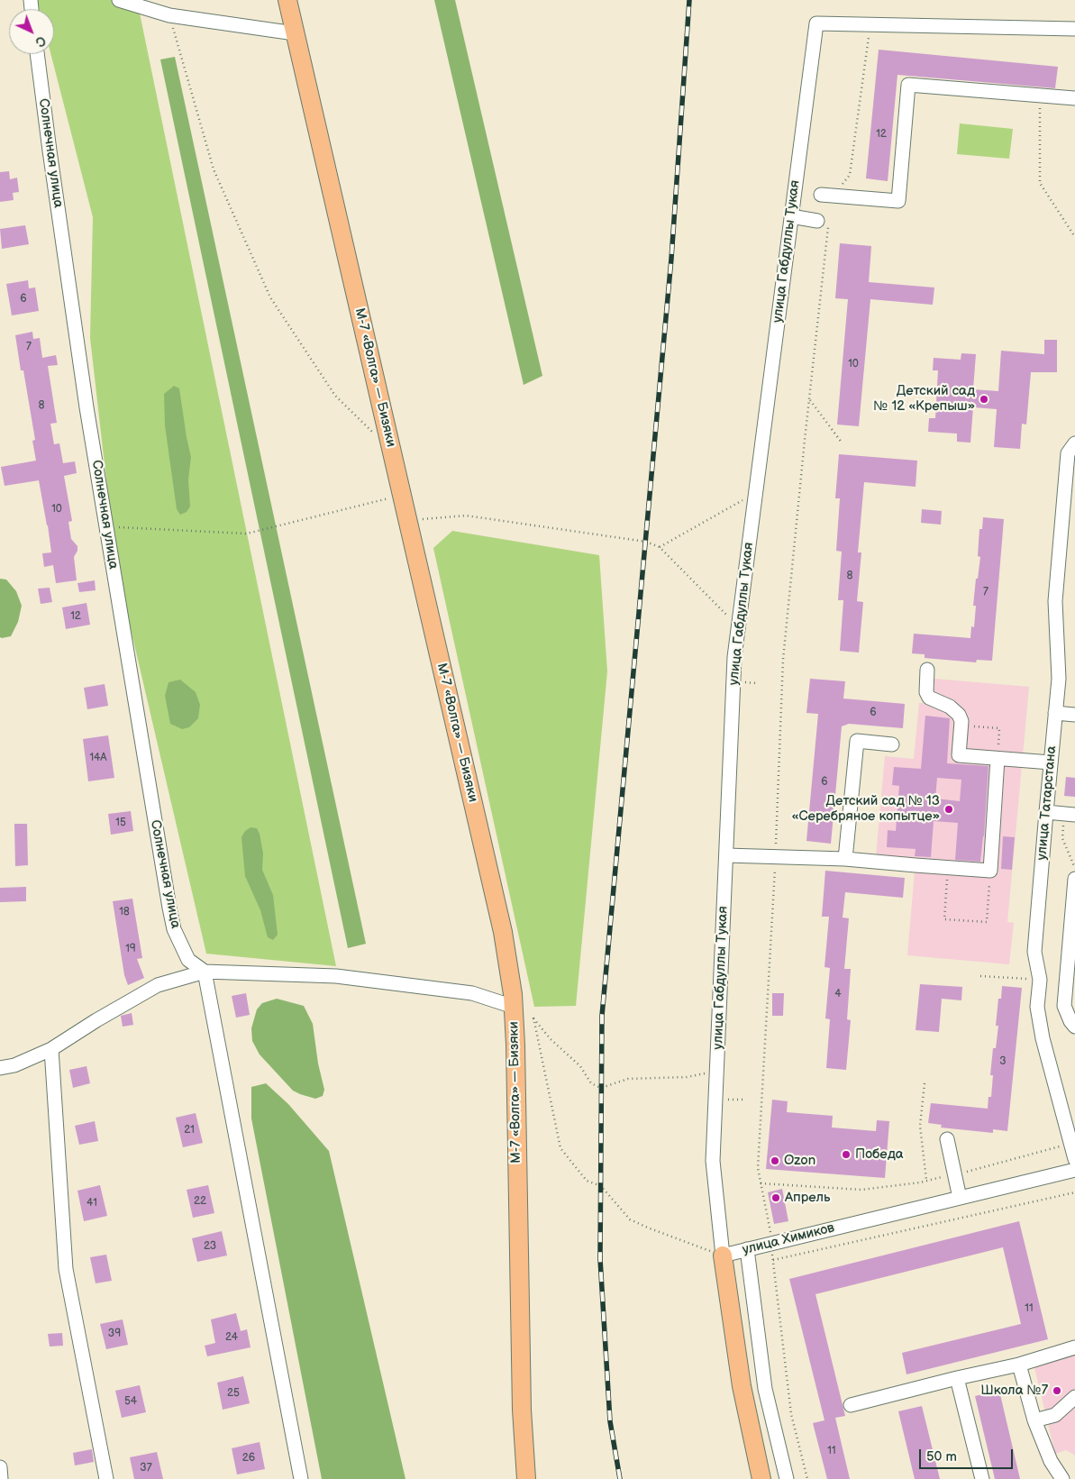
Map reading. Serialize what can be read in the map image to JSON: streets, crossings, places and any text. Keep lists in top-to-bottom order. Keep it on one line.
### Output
{"streets":{"main road":["М-7 «Волга» — Бизяки","улица Химиков"],"street":["Солнечная улица","улица Габдуллы Тукая","улица Татарстана"]},"crossings":[["улица Габдуллы Тукая","улица Химиков"]],"places":["Детский сад № 12 «Крепыш»","Детский сад № 13 «Серебряное копытце»","Победа","Ozon","Апрель","Школа №7"],"house_numbers":["12","6","7","10","8","10","8","7","12","6","14А","6","15","18","19","4","3","21","22","41","23","11","39","24","25","54","11","26","37"],"scale_bar":"50 m","north":"bottom right"}
